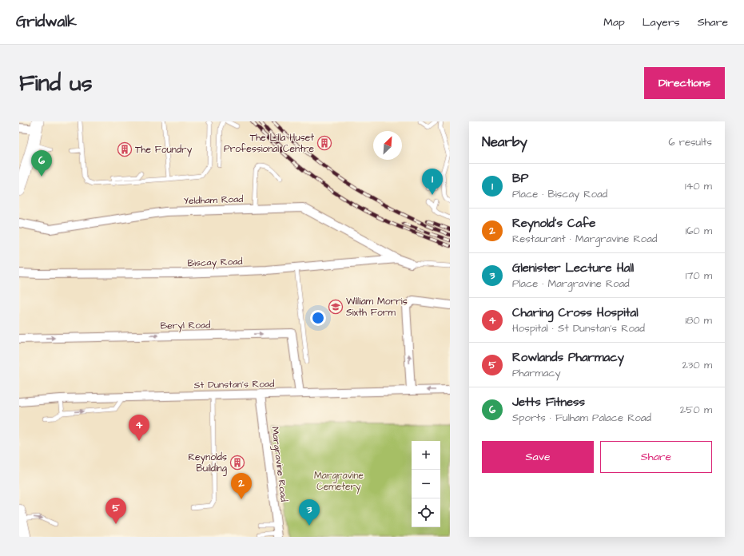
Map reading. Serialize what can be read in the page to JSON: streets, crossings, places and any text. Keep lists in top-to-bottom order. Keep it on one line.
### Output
{"streets":{"street":["Yeldham Road","Biscay Road","Beryl Road","St Dunstan's Road","Margravine Road"]},"crossings":[["Yeldham Road","Biscay Road"],["Beryl Road","St Dunstan's Road"],["St Dunstan's Road","Margravine Road"]],"one_way":["Beryl Road"],"parks":["Margravine Cemetery"],"places":{"building":["The Lilla Huset Professional Centre","The Foundry","Reynolds Building"],"school or university":["William Morris Sixth Form"]},"north":"top right","page":{"header":"Gridwalk","nav":["Map","Layers","Share"],"buttons":["Directions",["Save","Share"]],"title":"Find us","heading":["Nearby","6 results"],"pins":["6","1","4","2","5","3"],"list":[{"mark":"1","name":"BP","note":"Place · Biscay Road","value":"140 m"},{"mark":"2","name":"Reynold's Cafe","note":"Restaurant · Margravine Road","value":"160 m"},{"mark":"3","name":"Glenister Lecture Hall","note":"Place · Margravine Road","value":"170 m"},{"mark":"4","name":"Charing Cross Hospital","note":"Hospital · St Dunstan's Road","value":"180 m"},{"mark":"5","name":"Rowlands Pharmacy","note":"Pharmacy","value":"230 m"},{"mark":"6","name":"Jetts Fitness","note":"Sports · Fulham Palace Road","value":"250 m"}],"map_buttons":["+","−"]}}
